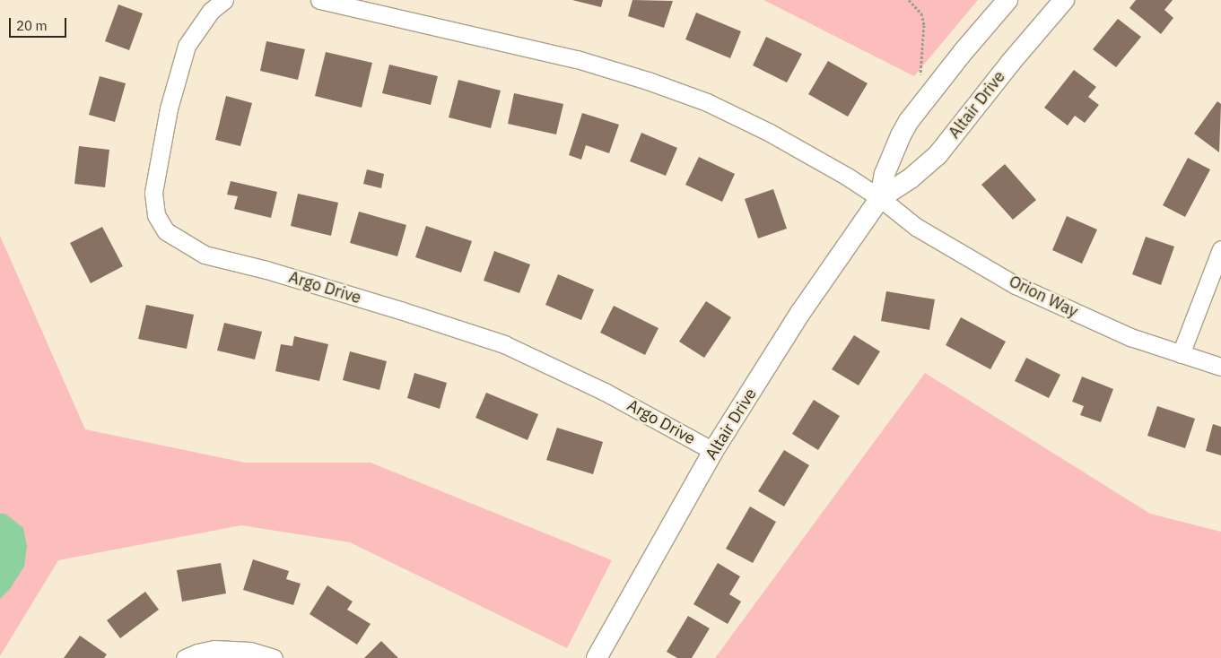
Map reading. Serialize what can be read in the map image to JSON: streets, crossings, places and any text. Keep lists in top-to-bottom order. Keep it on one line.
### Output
{"streets":{"street":["Altair Drive","Argo Drive","Orion Way"]},"crossings":[["Altair Drive","Argo Drive"],["Altair Drive","Orion Way"]],"scale_bar":"20 m"}
